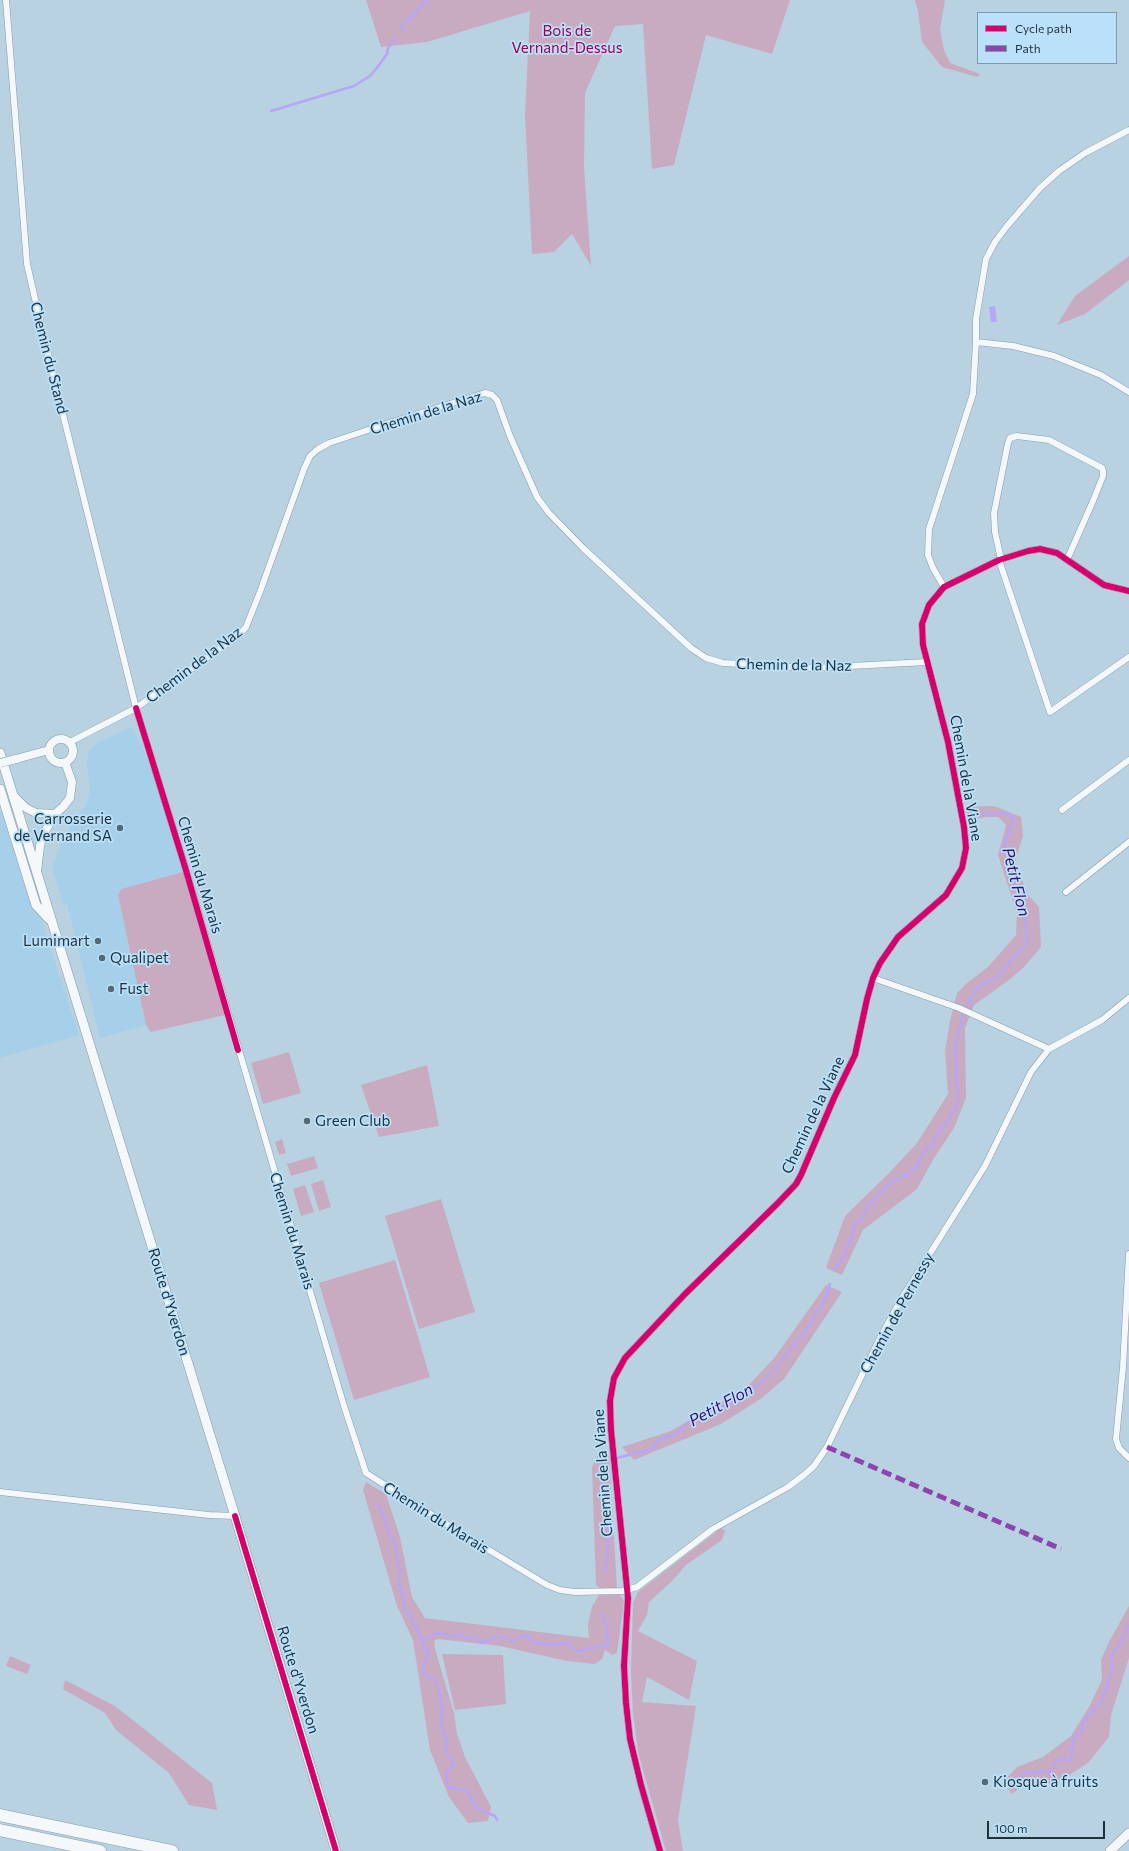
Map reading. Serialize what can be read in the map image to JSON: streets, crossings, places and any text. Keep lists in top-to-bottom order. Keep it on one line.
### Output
{"streets":{"main road":["Route d'Yverdon"],"street":["Chemin du Stand","Chemin de la Naz","Chemin de la Viane","Chemin du Marais","Chemin de Pernessy"]},"crossings":[["Chemin du Stand","Chemin de la Naz"],["Chemin du Stand","Chemin du Marais"],["Chemin de la Naz","Chemin de la Viane"],["Chemin de la Naz","Chemin du Marais"],["Chemin de la Viane","Chemin du Marais"],["Chemin de la Viane","Chemin de Pernessy"],["Chemin du Marais","Chemin de Pernessy"]],"water":["Petit Flon"],"parks":["Bois de Vernand-Dessus"],"places":["Carrosserie de Vernand SA","Lumimart","Qualipet","Fust","Green Club","Kiosque à fruits"],"legend":["Cycle path","Path"],"scale_bar":"100 m"}
